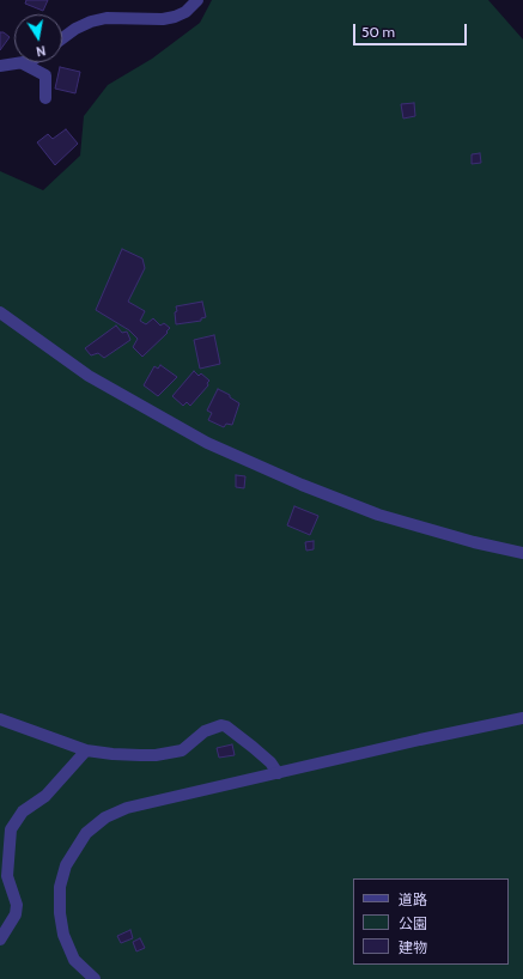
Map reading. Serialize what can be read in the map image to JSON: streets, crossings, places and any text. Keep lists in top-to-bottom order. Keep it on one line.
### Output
{"legend":["道路","公園","建物"],"scale_bar":"50 m","north":"bottom"}
